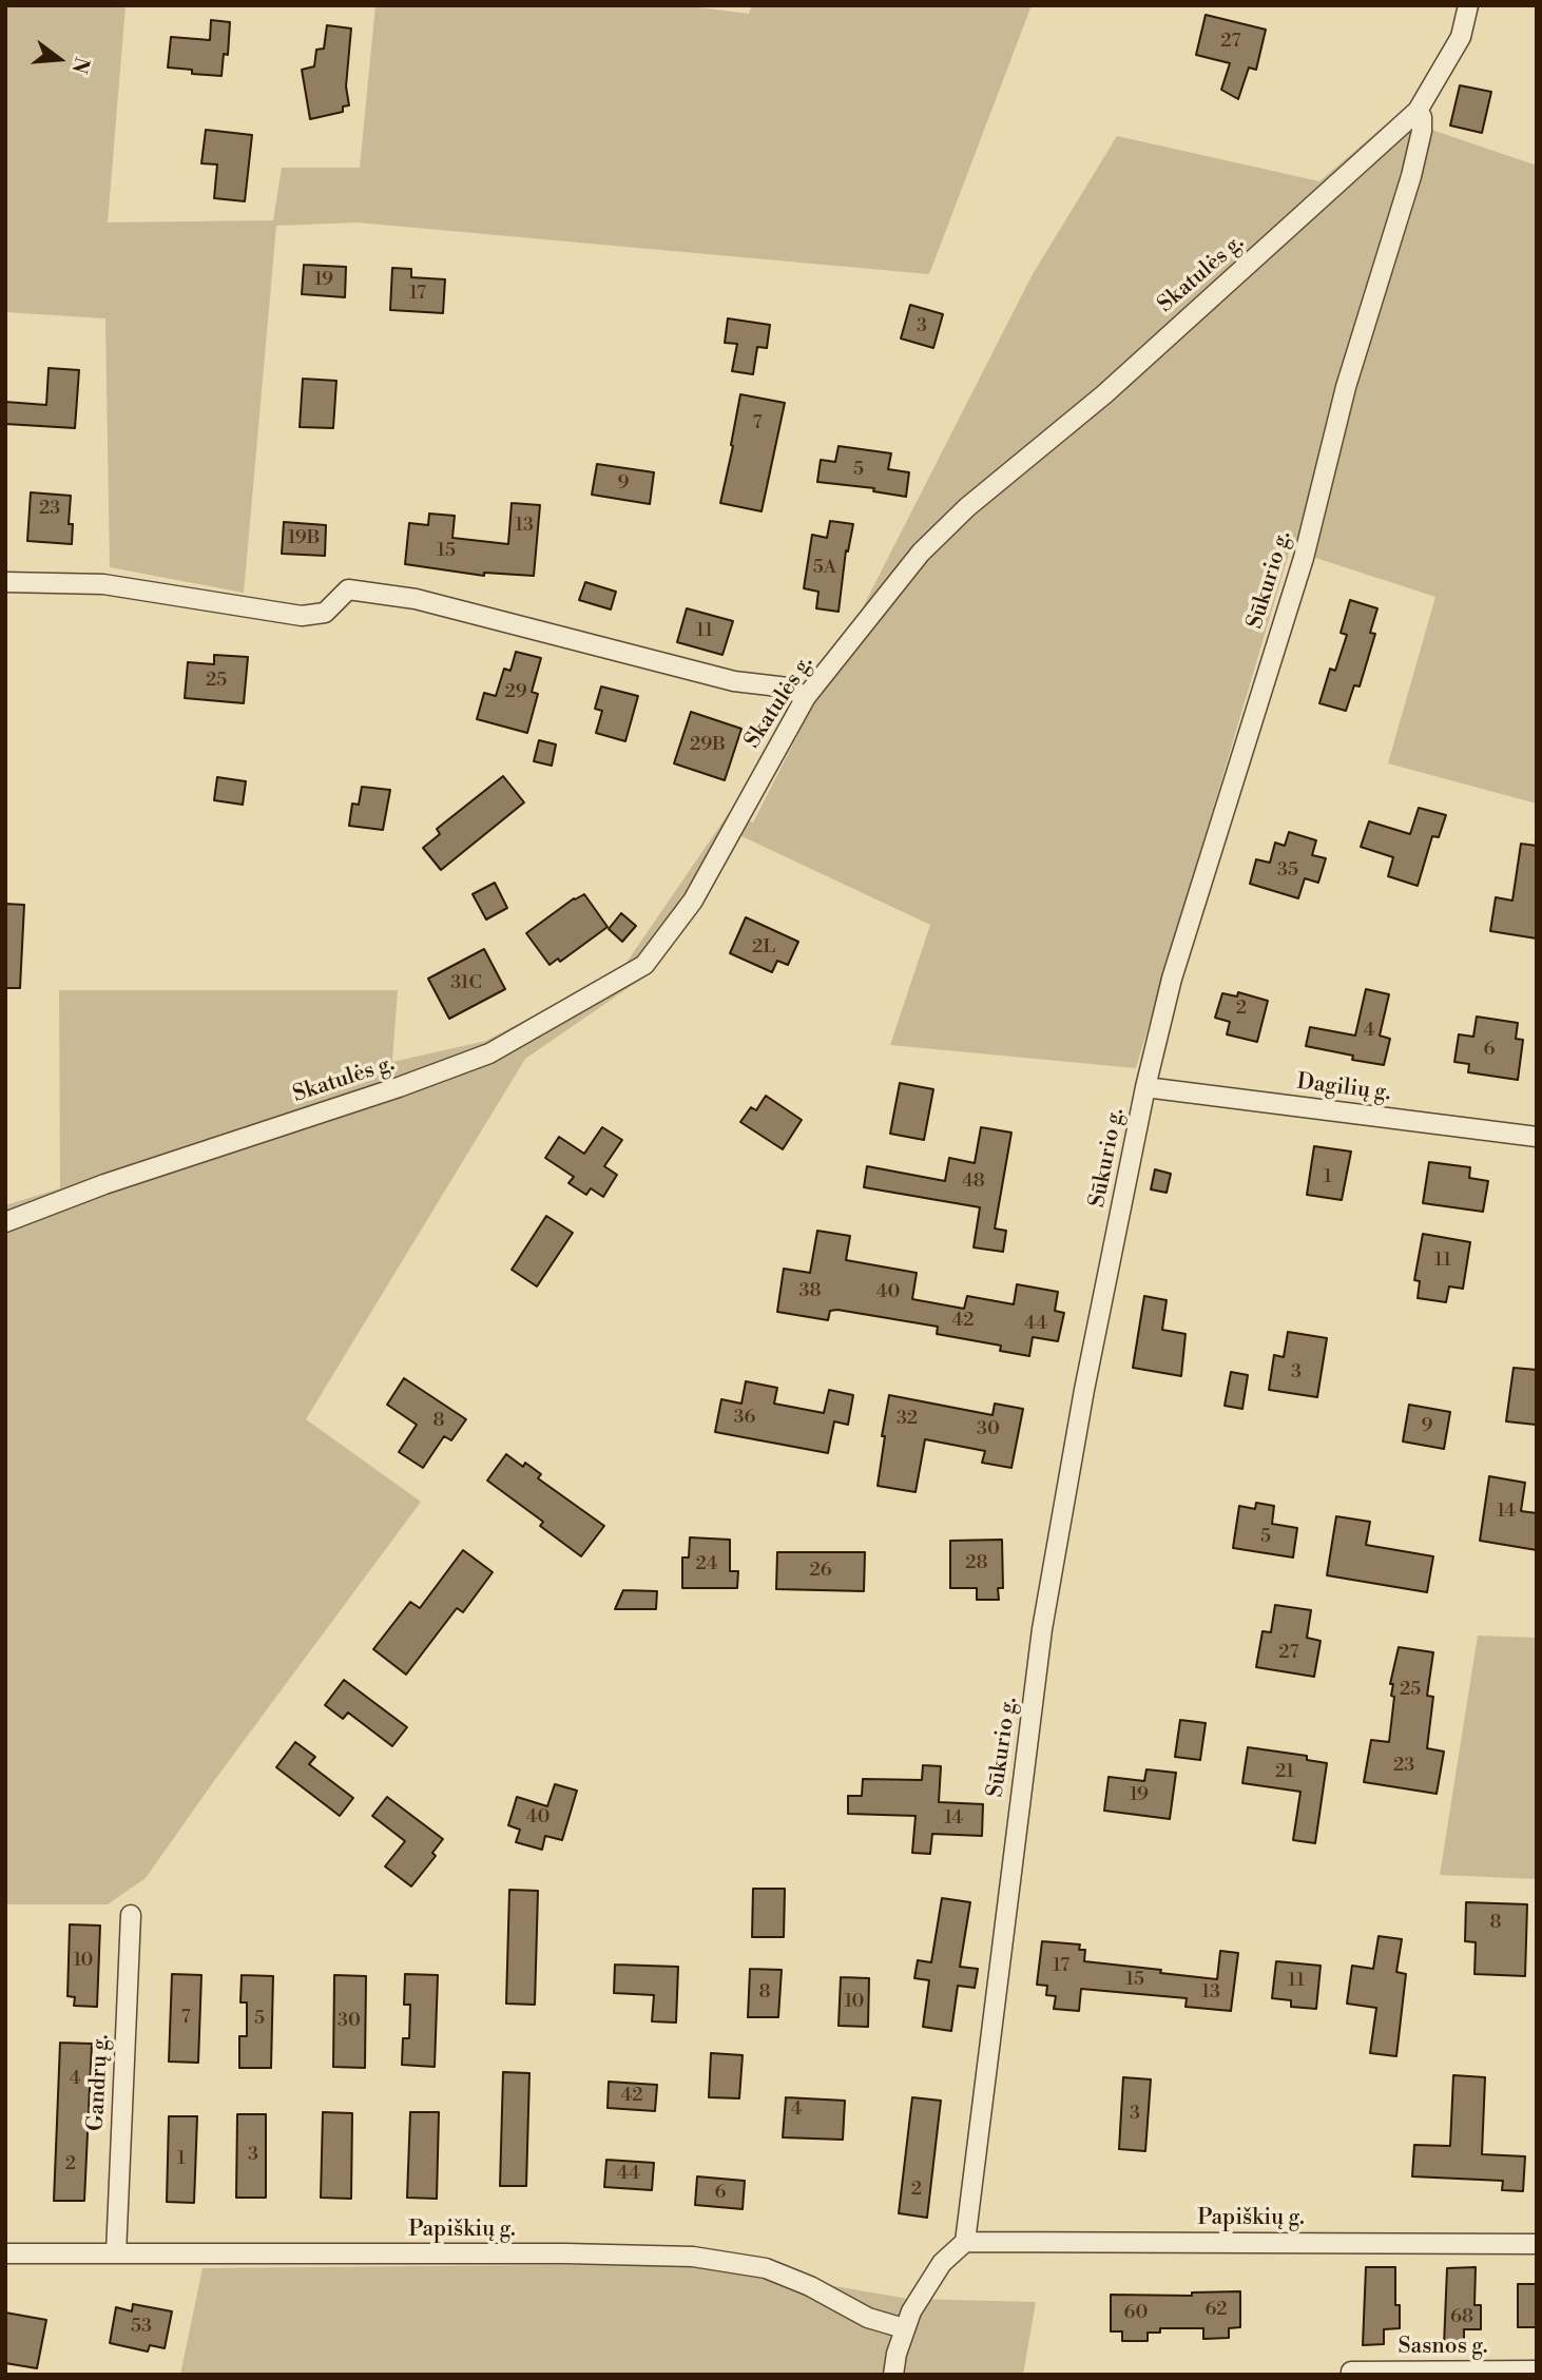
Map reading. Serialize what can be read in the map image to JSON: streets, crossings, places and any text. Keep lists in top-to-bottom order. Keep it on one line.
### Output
{"streets":{"street":["Skatulės g.","Sūkurio g.","Dagilių g.","Gandrų g.","Papiškių g.","Sasnos g."]},"crossings":[["Skatulės g.","Sūkurio g."],["Sūkurio g.","Dagilių g."],["Sūkurio g.","Papiškių g."],["Gandrų g.","Papiškių g."]],"house_numbers":["27","19","17","3","7","5","9","23","13","19B","15","5A","11","25","29","29B","35","2L","31C","2","4","6","1","48","11","38","40","42","44","3","36","32","8","9","30","14","5","28","24","26","27","25","23","21","19","40","14","8","10","17","15","11","8","13","10","7","5","30","4","42","4","3","3","1","2","44","2","6","62","60","68","53"],"north":"right"}
